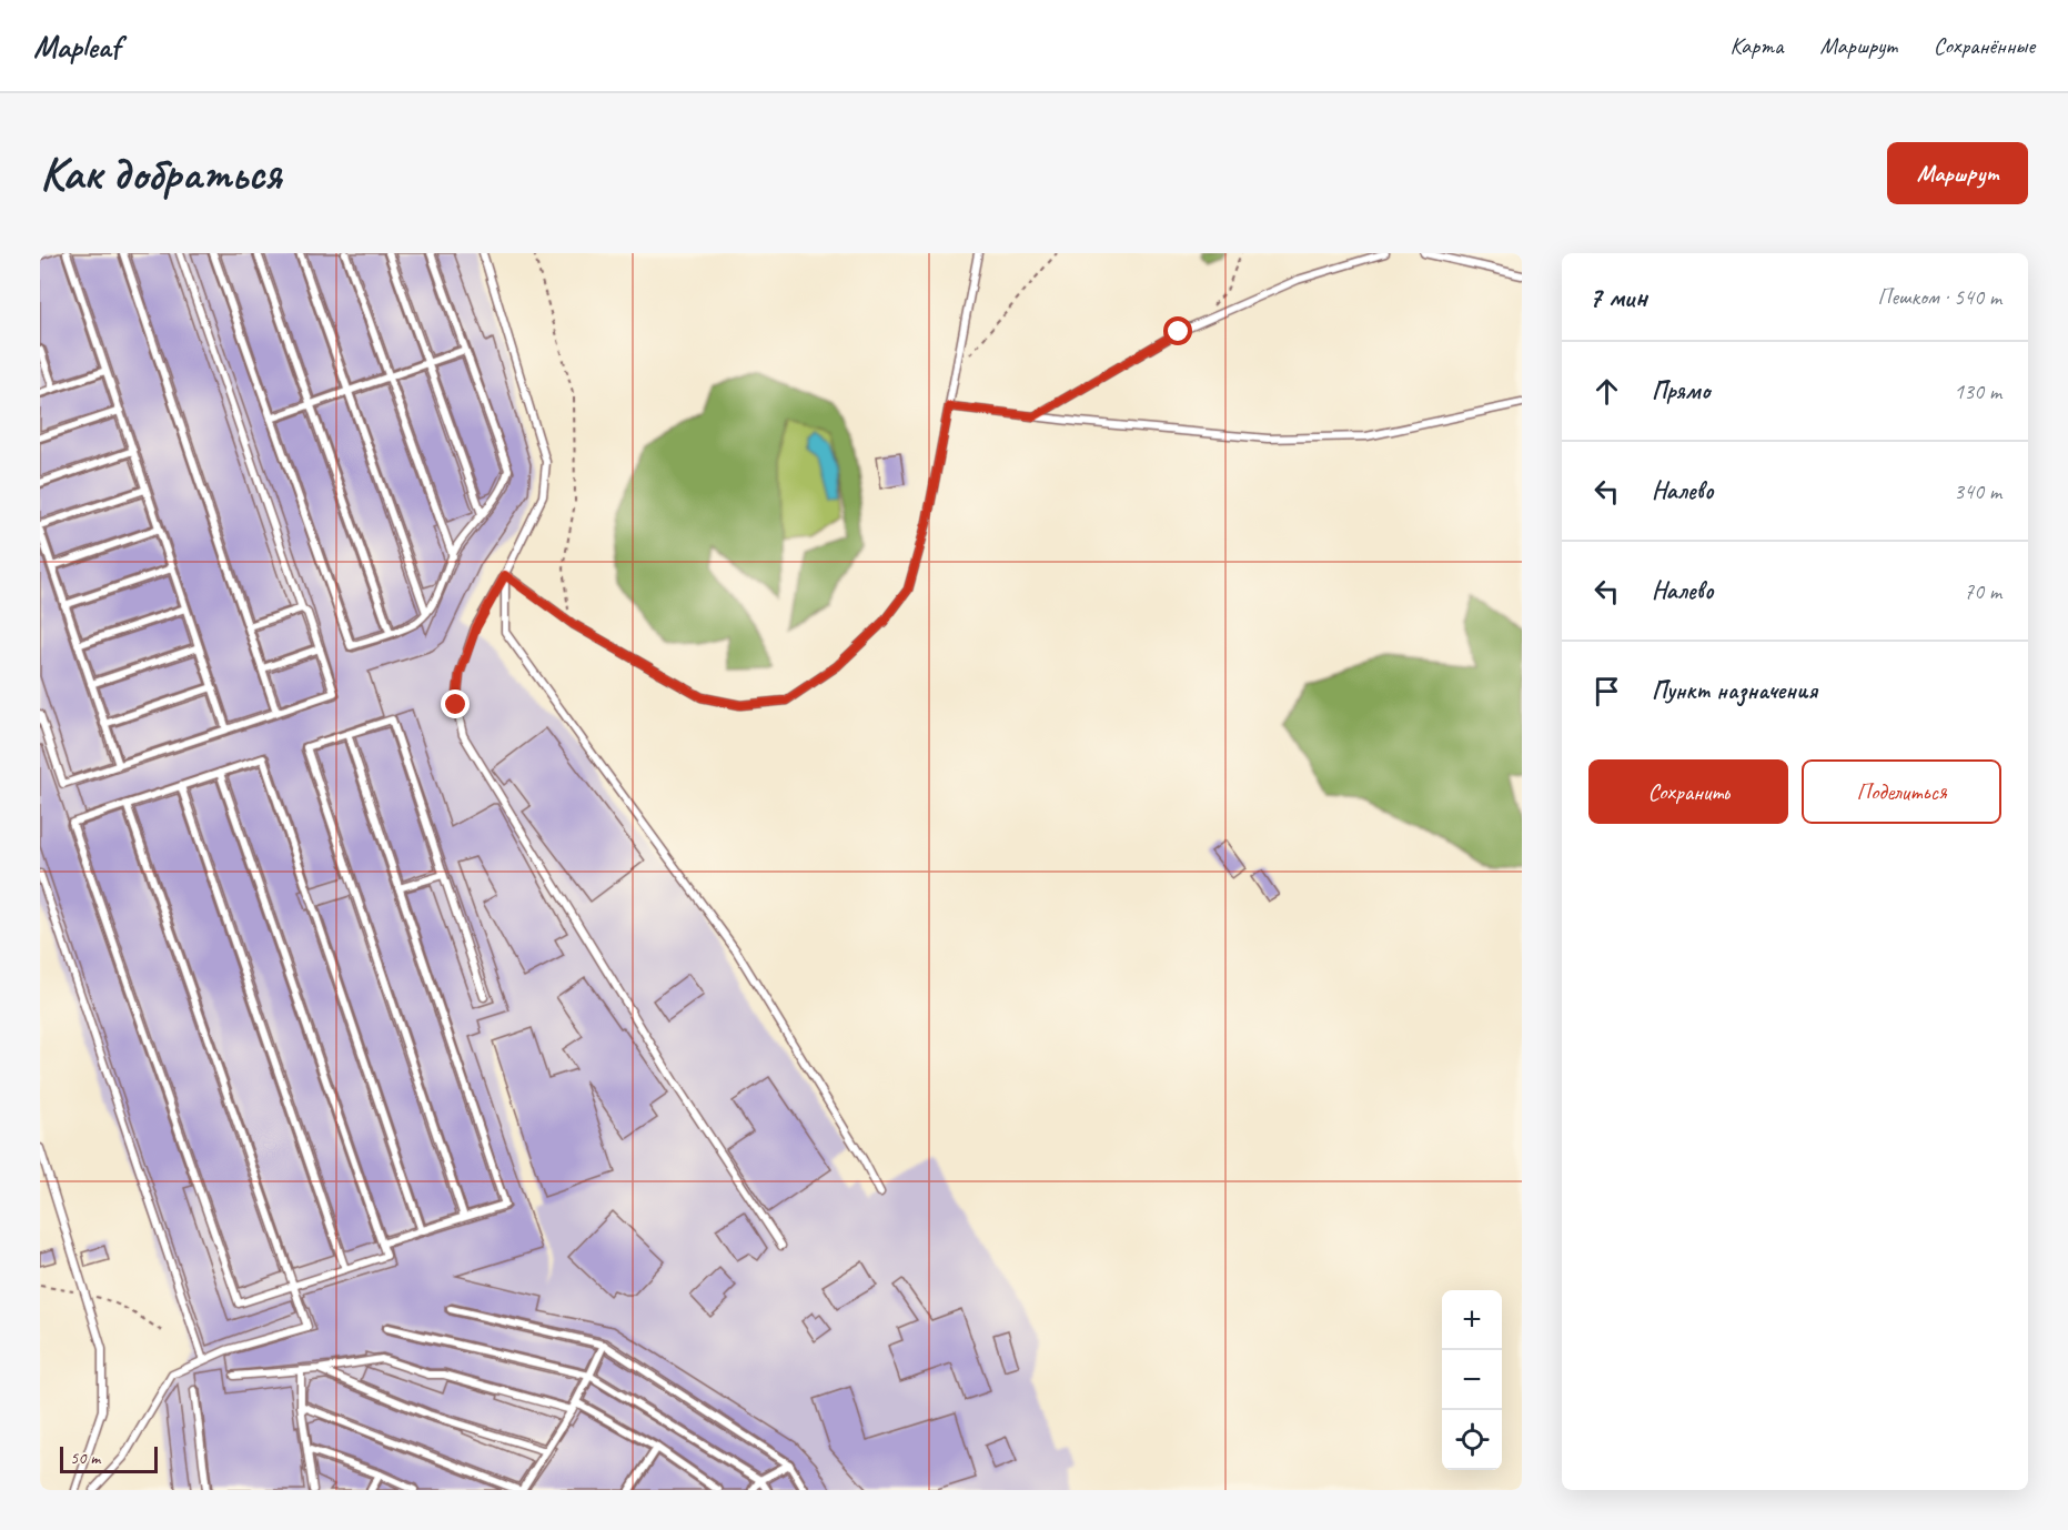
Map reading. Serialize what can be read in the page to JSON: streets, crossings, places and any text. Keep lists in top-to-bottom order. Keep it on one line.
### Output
{"scale_bar":"50 m","page":{"header":"Mapleaf","nav":["Карта","Маршрут","Сохранённые"],"buttons":["Маршрут",["Сохранить","Поделиться"]],"title":"Как добраться","heading":["7 мин","Пешком · 540 m"],"list":[["Прямо","130 m"],["Налево","340 m"],["Налево","70 m"],"Пункт назначения"],"map_buttons":["+","−"],"scale":"50 m"}}
